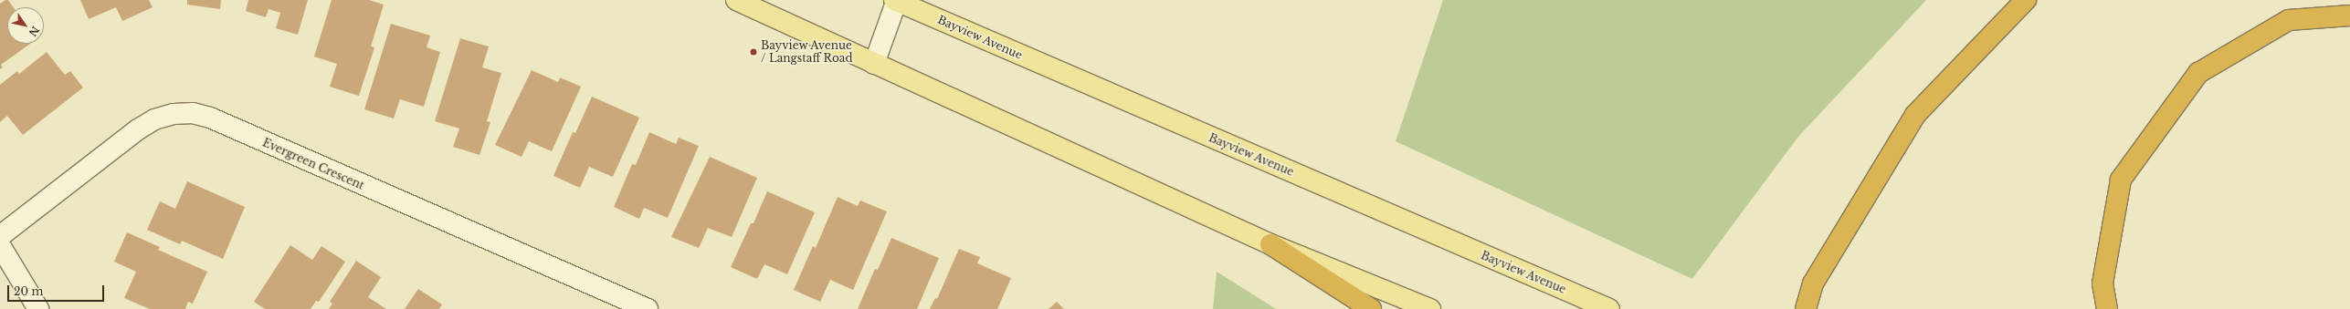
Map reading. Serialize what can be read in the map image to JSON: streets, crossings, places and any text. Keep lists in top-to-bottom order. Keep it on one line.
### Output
{"streets":{"main road":["Bayview Avenue"],"street":["Evergreen Crescent"]},"places":["Bayview Avenue / Langstaff Road"],"scale_bar":"20 m","north":"bottom right"}
